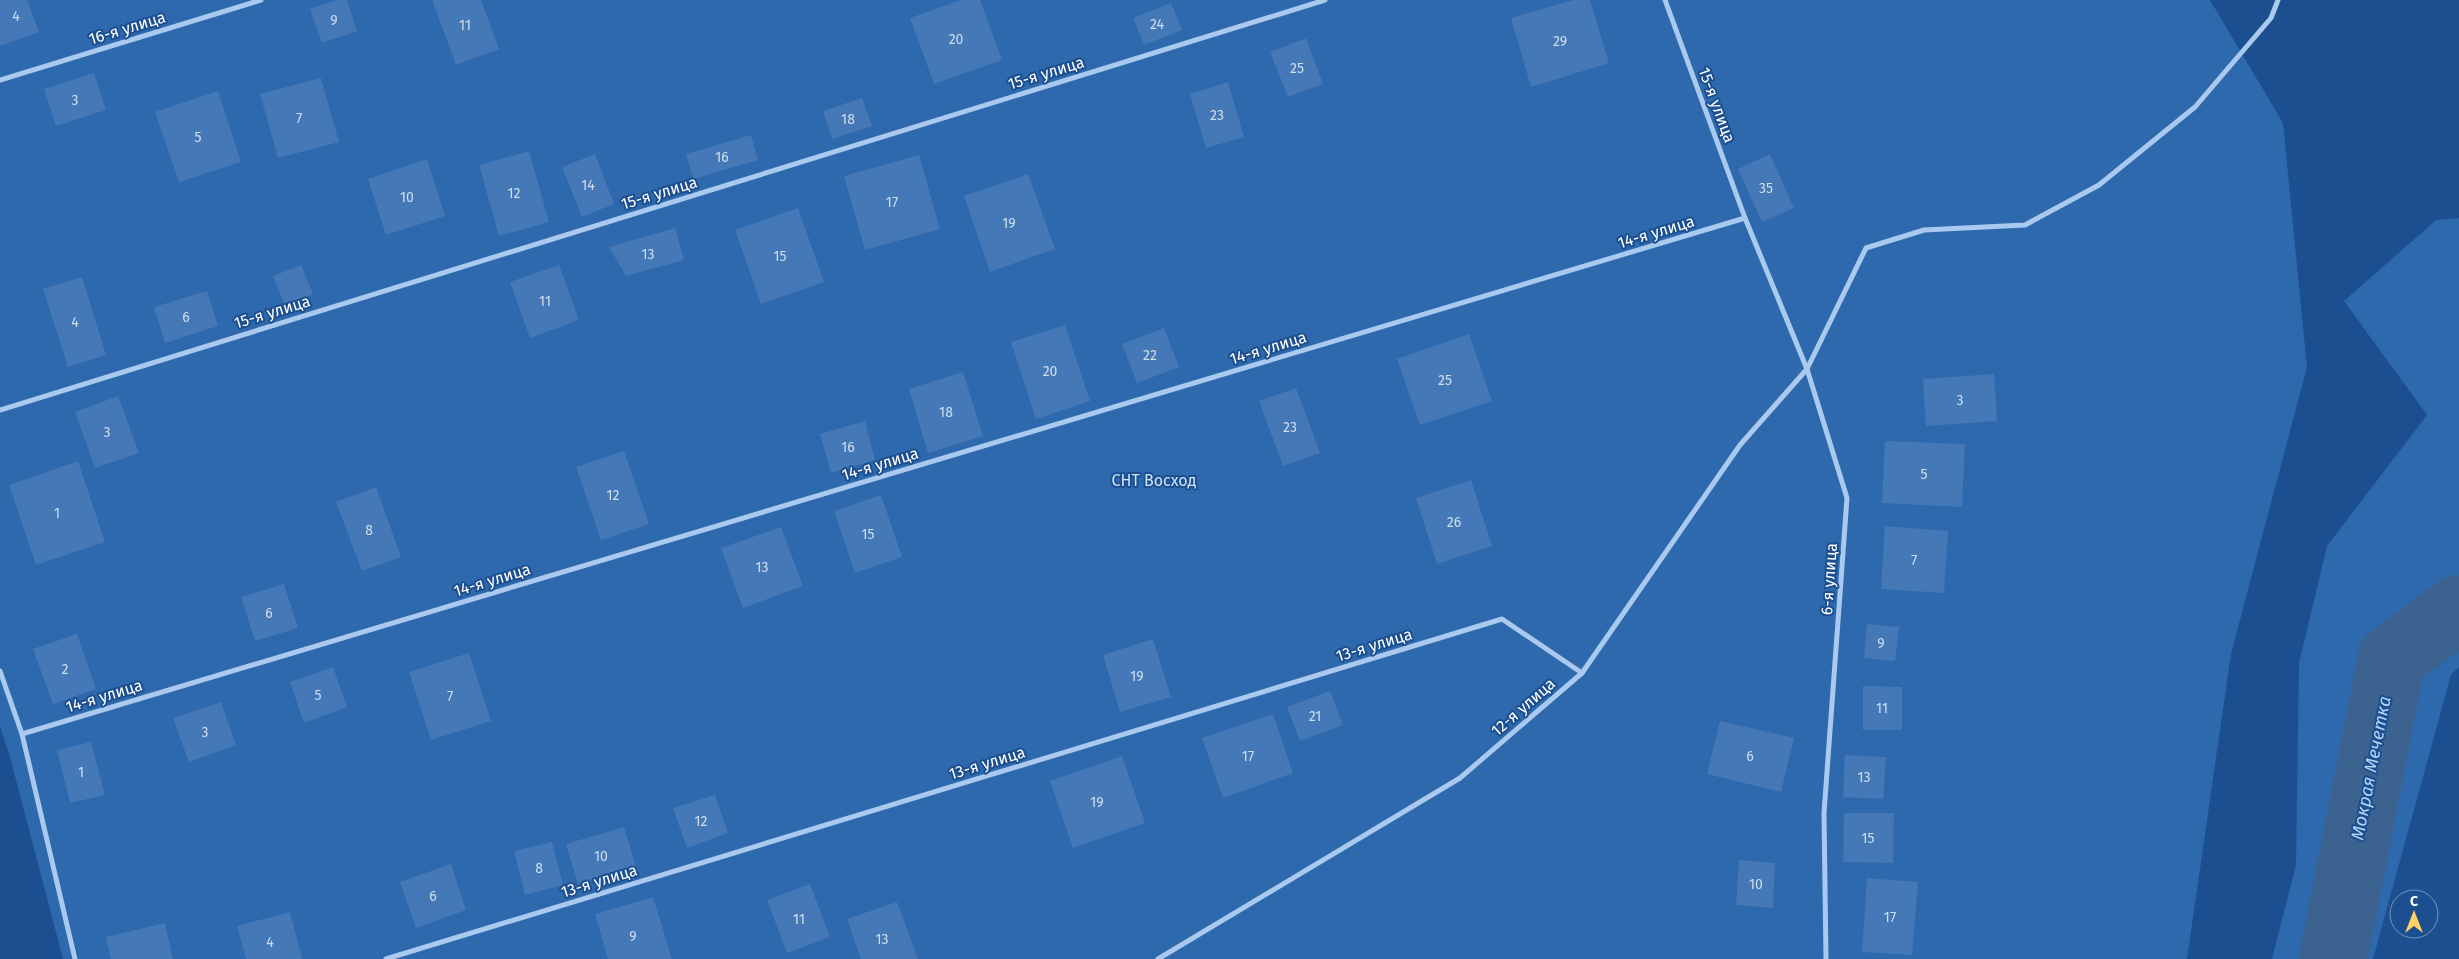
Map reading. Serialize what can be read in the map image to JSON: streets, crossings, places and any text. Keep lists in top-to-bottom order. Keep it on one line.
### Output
{"streets":{"street":["16-я улица","15-я улица","14-я улица","6-я улица","13-я улица","12-я улица"]},"crossings":[["15-я улица","14-я улица"],["15-я улица","6-я улица"],["14-я улица","6-я улица"],["6-я улица","12-я улица"],["13-я улица","12-я улица"]],"water":["Мокрая Мечетка"],"parks":["СНТ Восход"],"house_numbers":["4","9","24","11","20","29","25","3","23","7","18","5","16","14","35","12","10","17","19","13","15","11","6","4","22","20","25","3","18","23","3","16","5","12","1","26","8","15","7","13","6","9","2","19","5","7","11","21","3","17","6","1","13","19","12","15","10","8","10","6","17","11","9","13","4"],"north":"top"}
